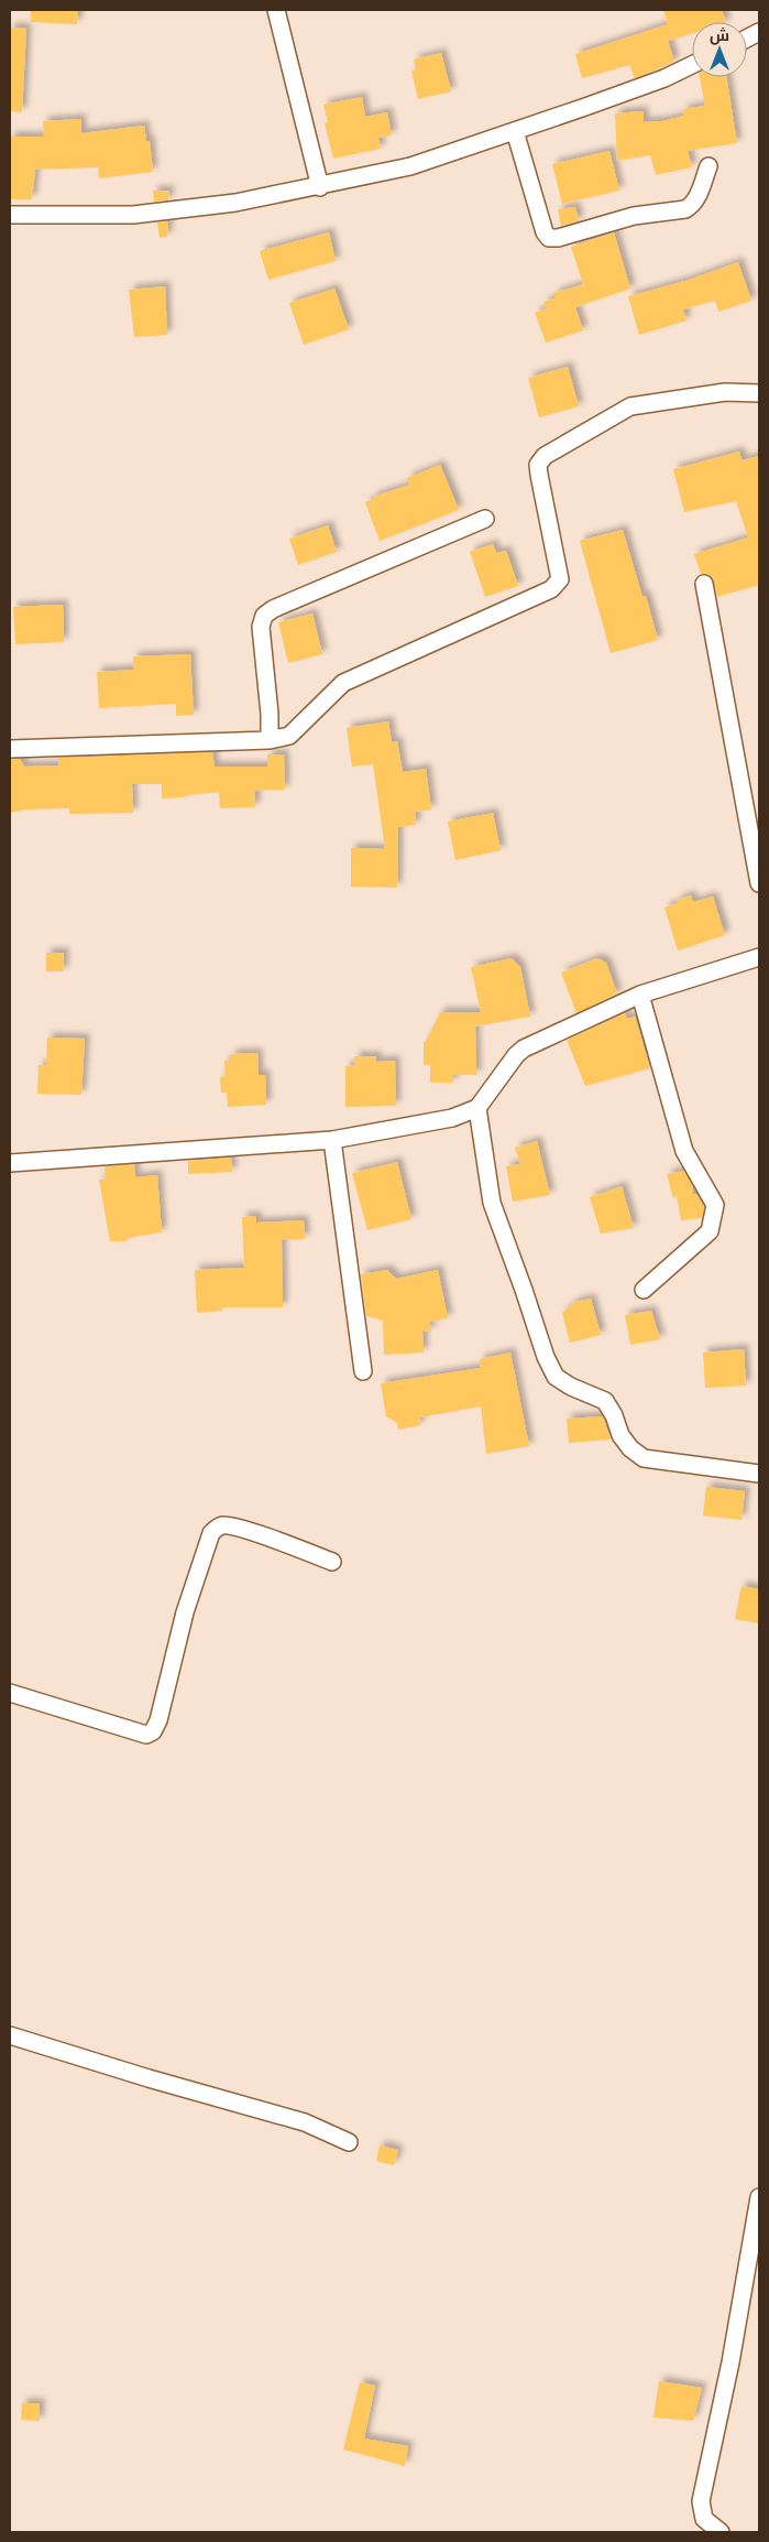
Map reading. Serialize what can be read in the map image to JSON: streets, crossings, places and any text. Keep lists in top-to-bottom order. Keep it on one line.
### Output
{"north":"top"}
